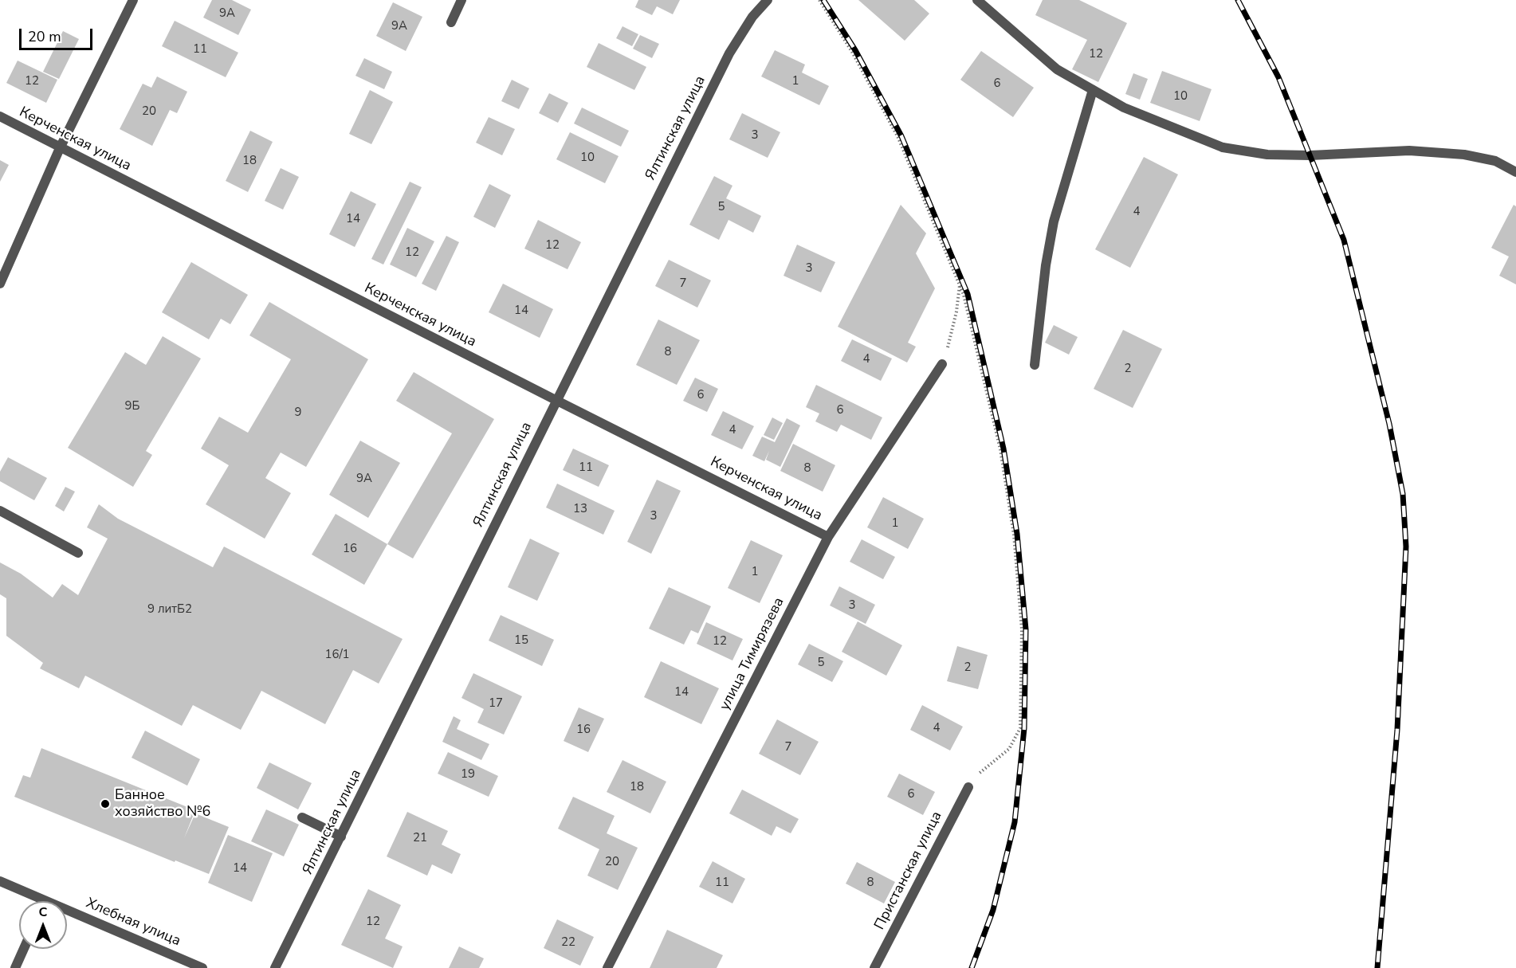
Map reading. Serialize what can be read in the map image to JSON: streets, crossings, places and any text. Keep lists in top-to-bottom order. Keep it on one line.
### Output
{"streets":{"street":["Ялтинская улица","Керченская улица","улица Тимирязева","Пристанская улица","Хлебная улица"]},"crossings":[["Ялтинская улица","Керченская улица"],["Керченская улица","улица Тимирязева"]],"places":["Банное хозяйство №6"],"house_numbers":["9А","9А","11","12","12","1","6","10","20","3","10","18","5","4","14","12","12","3","7","14","8","4","2","6","9Б","6","9","4","11","8","9А","13","3","1","16","1","3","9 литБ2","15","12","16/1","5","2","14","17","4","16","7","19","18","6","21","20","14","11","8","12","22"],"scale_bar":"20 m","north":"top"}
